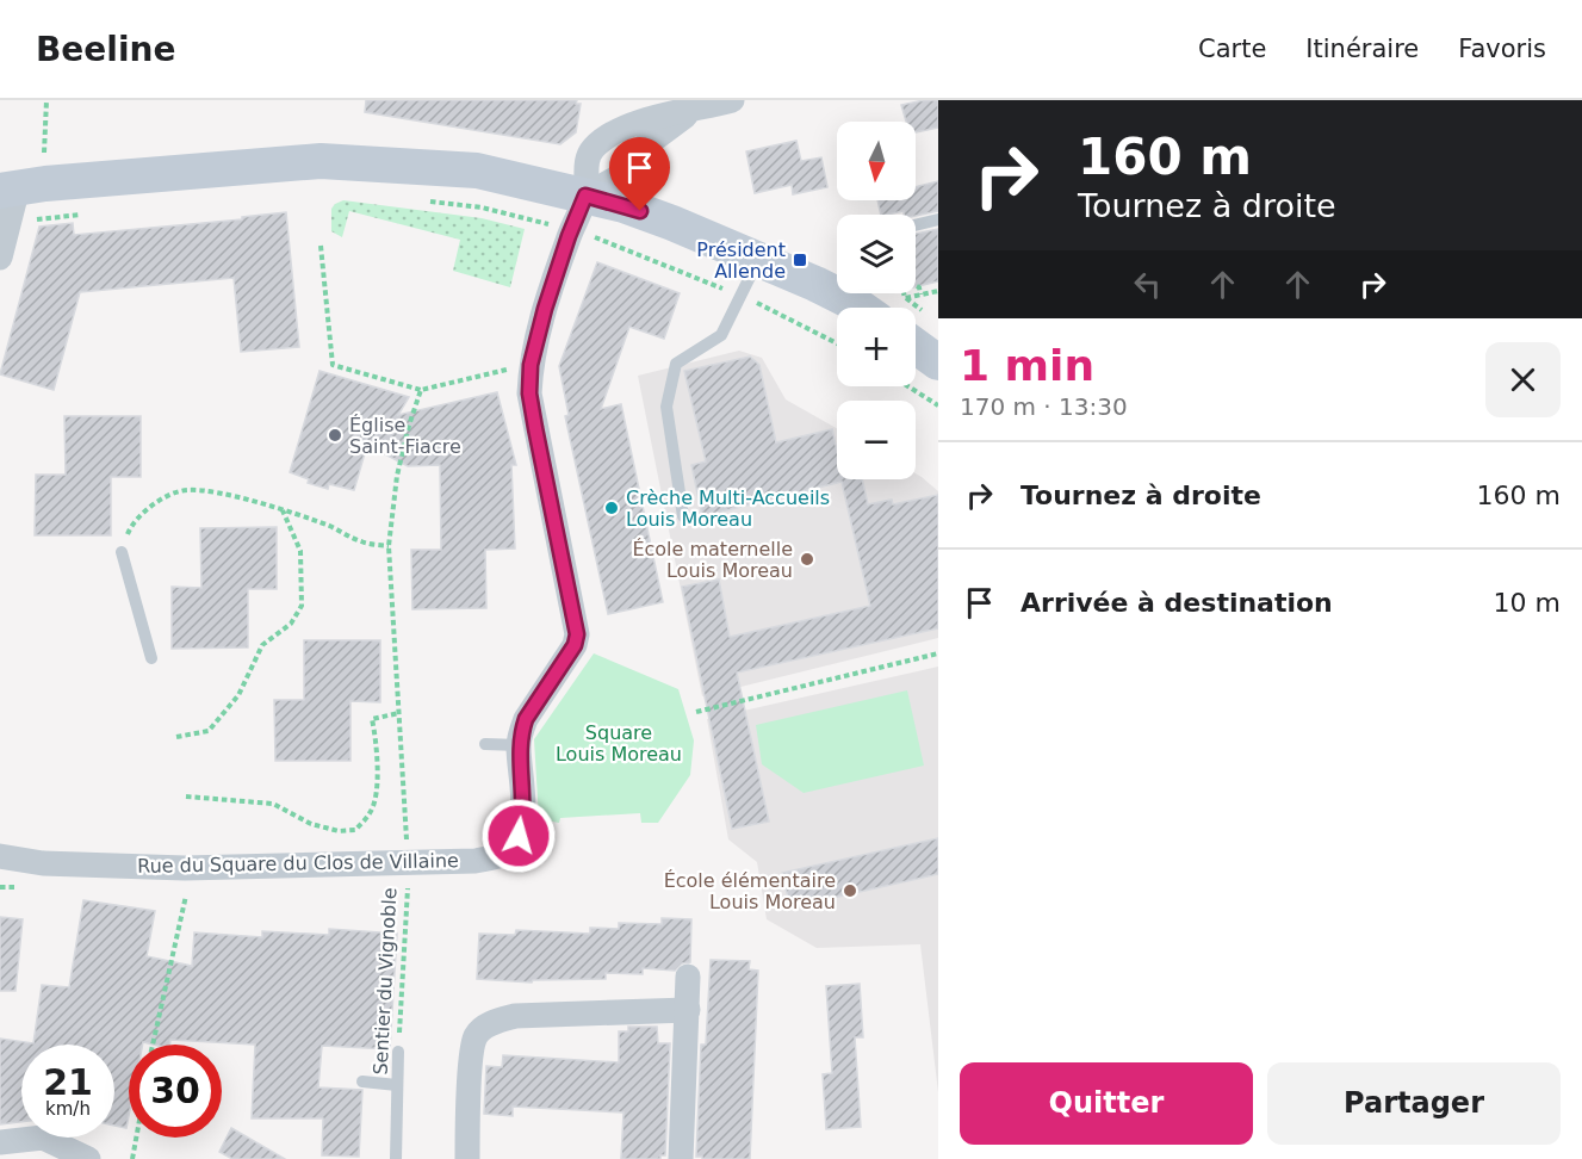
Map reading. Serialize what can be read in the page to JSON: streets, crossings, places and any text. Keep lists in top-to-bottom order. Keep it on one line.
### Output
{"streets":{"street":["Rue du Square du Clos de Villaine"],"lane":["Sentier du Vignoble"]},"crossings":[["Rue du Square du Clos de Villaine","Sentier du Vignoble"]],"parks":["Square Louis Moreau"],"places":{"transit":["Président Allende"],"other":["Église Saint-Fiacre","Crèche Multi-Accueils Louis Moreau","École maternelle Louis Moreau","École élémentaire Louis Moreau"]},"north":"bottom","page":{"header":"Beeline","nav":["Carte","Itinéraire","Favoris"],"turn":["160 m","Tournez à droite"],"map_buttons":["+","−"],"heading":["1 min","170 m · 13:30"],"list":[{"name":"Tournez à droite","value":"160 m"},{"name":"Arrivée à destination","value":"10 m"}],"speed":"21 km/h","limit":"30","buttons":["Quitter","Partager"]}}
